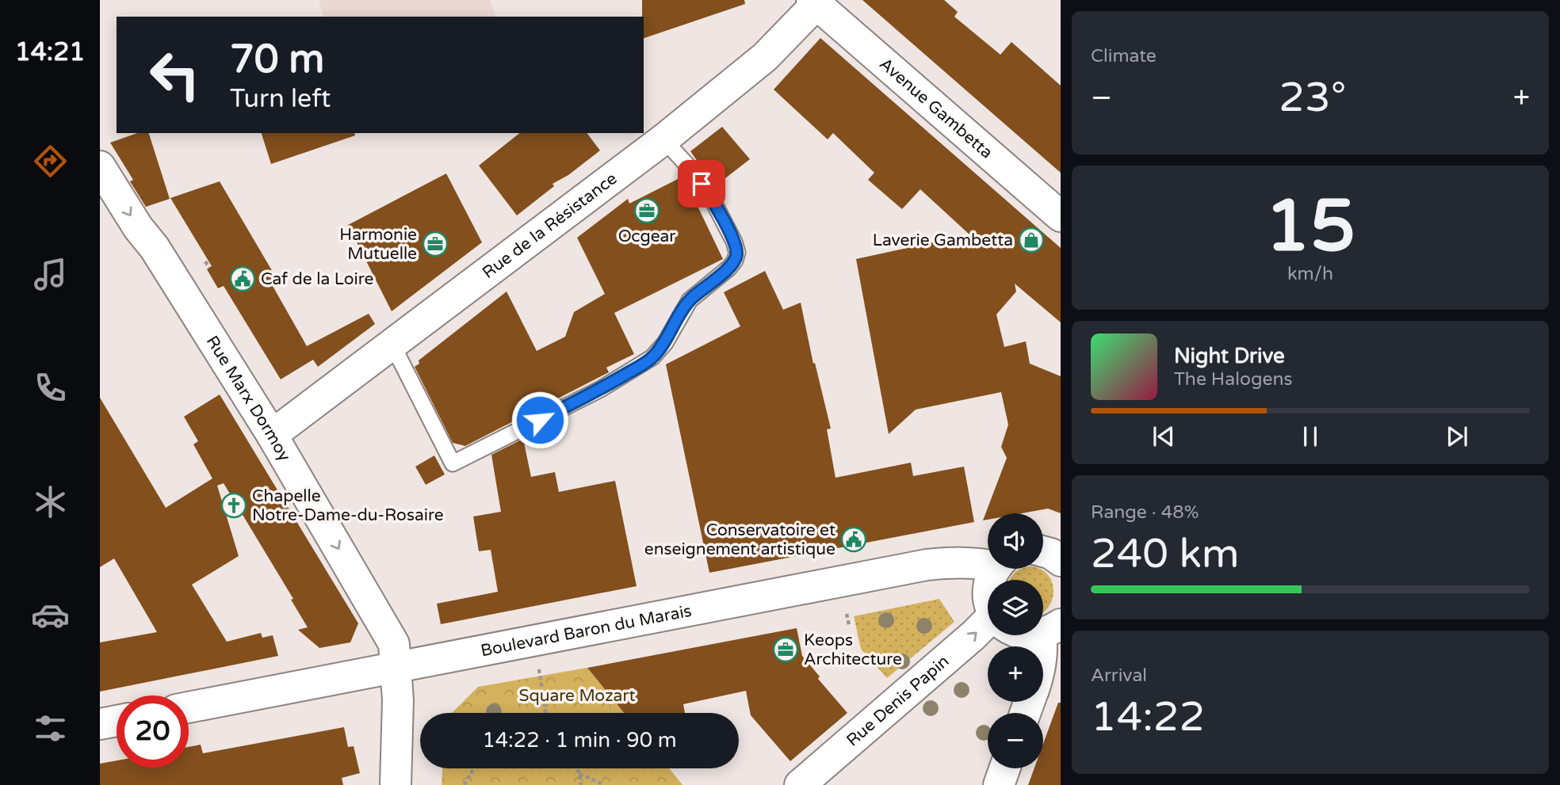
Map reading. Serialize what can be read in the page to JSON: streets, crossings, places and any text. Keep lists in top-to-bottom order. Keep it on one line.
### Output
{"streets":{"street":["Avenue Gambetta","Rue de la Résistance","Rue Marx Dormoy","Boulevard Baron du Marais","Rue Denis Papin"]},"crossings":[["Avenue Gambetta","Rue de la Résistance"],["Rue de la Résistance","Rue Marx Dormoy"],["Rue Marx Dormoy","Boulevard Baron du Marais"]],"one_way":["Rue Marx Dormoy","Rue Denis Papin"],"parks":["Square Mozart"],"places":{"office":["Ocgear","Harmonie Mutuelle","Keops Architecture"],"shop":["Laverie Gambetta"],"public building":["Caf de la Loire","Conservatoire et enseignement artistique"],"church":["Chapelle Notre-Dame-du-Rosaire"]},"page":{"tabs":"14:21","tile":["Climate",["15","km/h"],["Range · 48%","240 km"],["Arrival","14:22"]],"turn":["70 m","Turn left"],"heat":["−","23°","+"],"song":["Night Drive","The Halogens"],"map_buttons":["+","−"],"limit":"20","trip":"14:22 · 1 min · 90 m"}}
